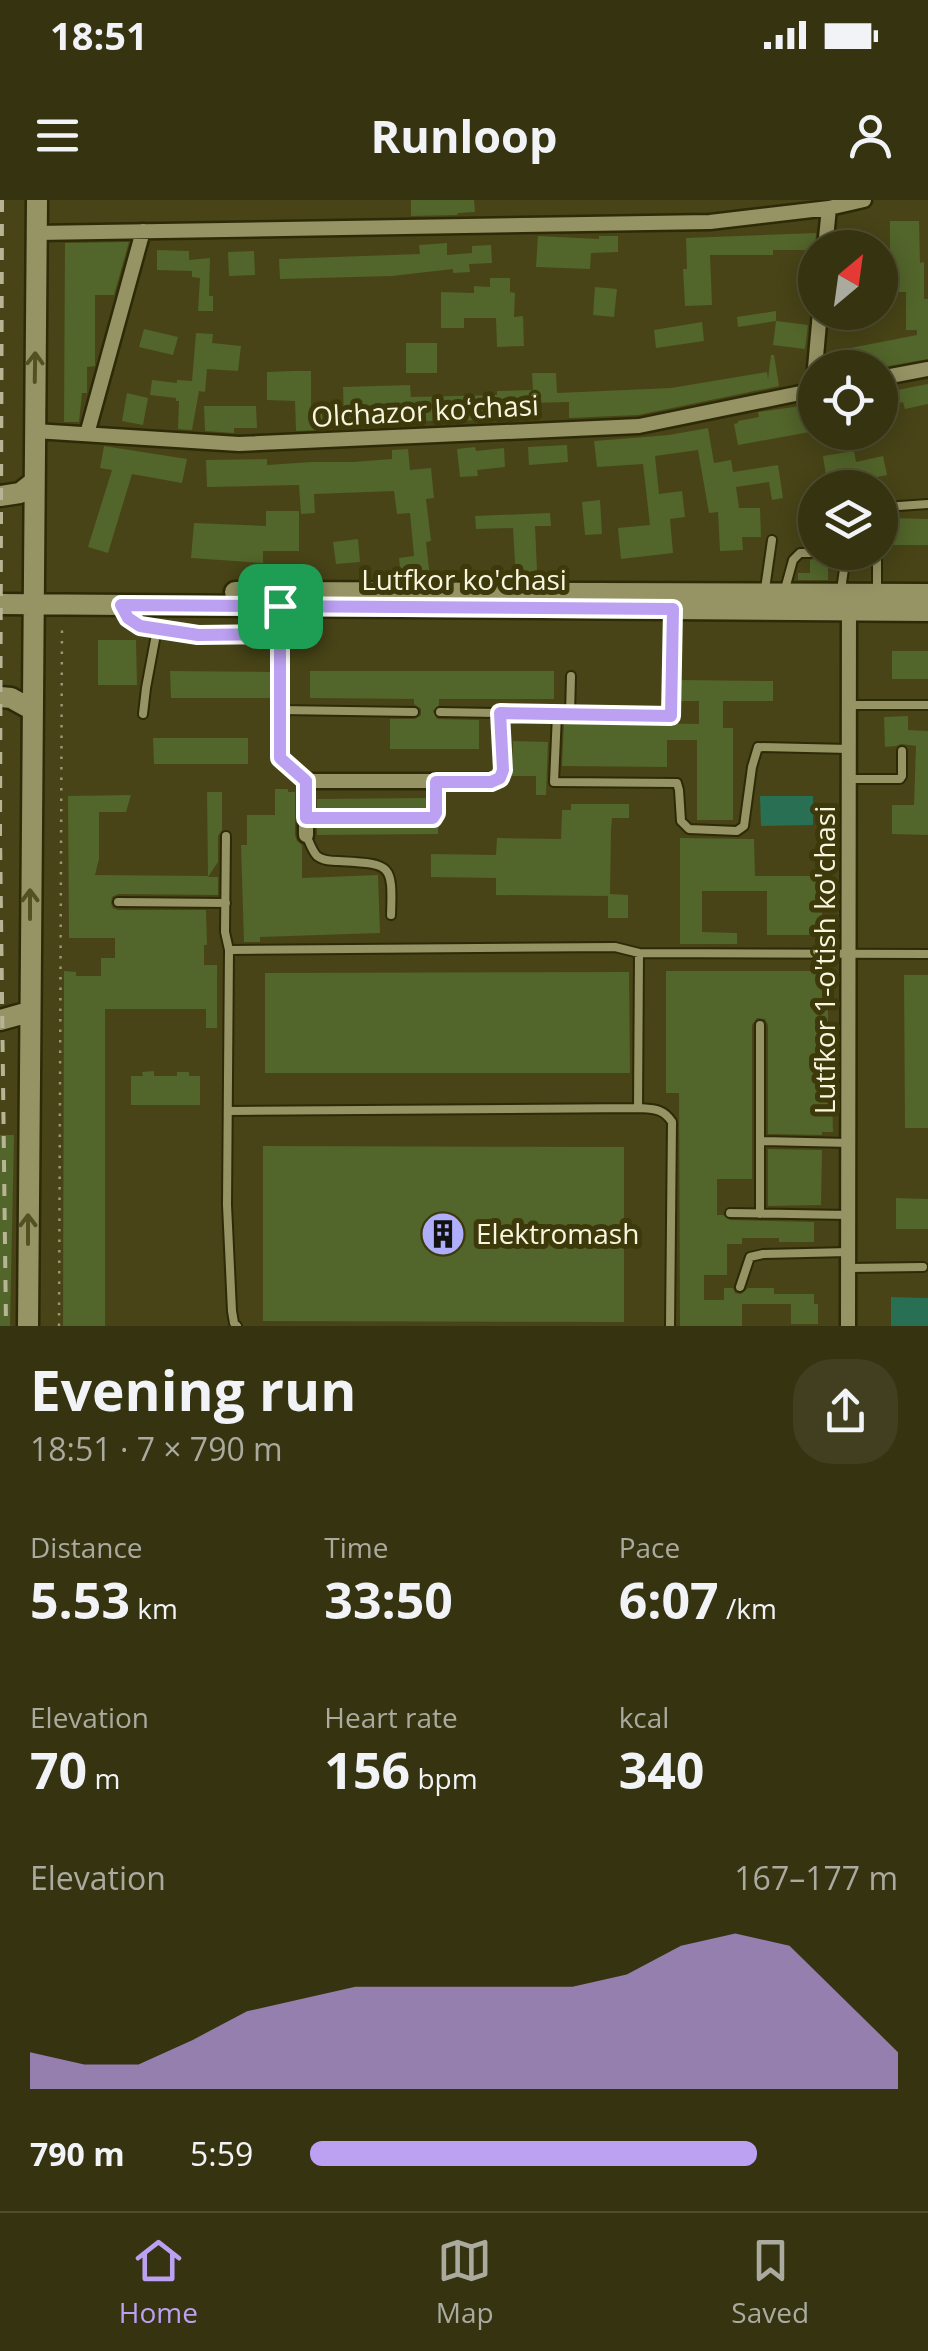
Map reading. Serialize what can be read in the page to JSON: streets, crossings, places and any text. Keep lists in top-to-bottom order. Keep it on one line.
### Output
{"streets":{"main road":["Lutfkor ko'chasi"],"street":["Olchazor koʻchasi","Lutfkor 1-o'tish ko'chasi"]},"crossings":[["Lutfkor ko'chasi","Lutfkor 1-o'tish ko'chasi"]],"places":{"building":["Elektromash"]},"north":"top right","page":{"status":"18:51","header":"Runloop","heading":["Evening run","18:51 · 7 × 790 m"],"stats":[["Distance","5.53 km"],["Time","33:50"],["Pace","6:07 /km"],["Elevation","70 m"],["Heart rate","156 bpm"],["kcal","340"]],"chart":["Elevation","167–177 m"],"list":[{"name":"790 m","note":"5:59"}],"tabs":["Home","Map","Saved"]}}
